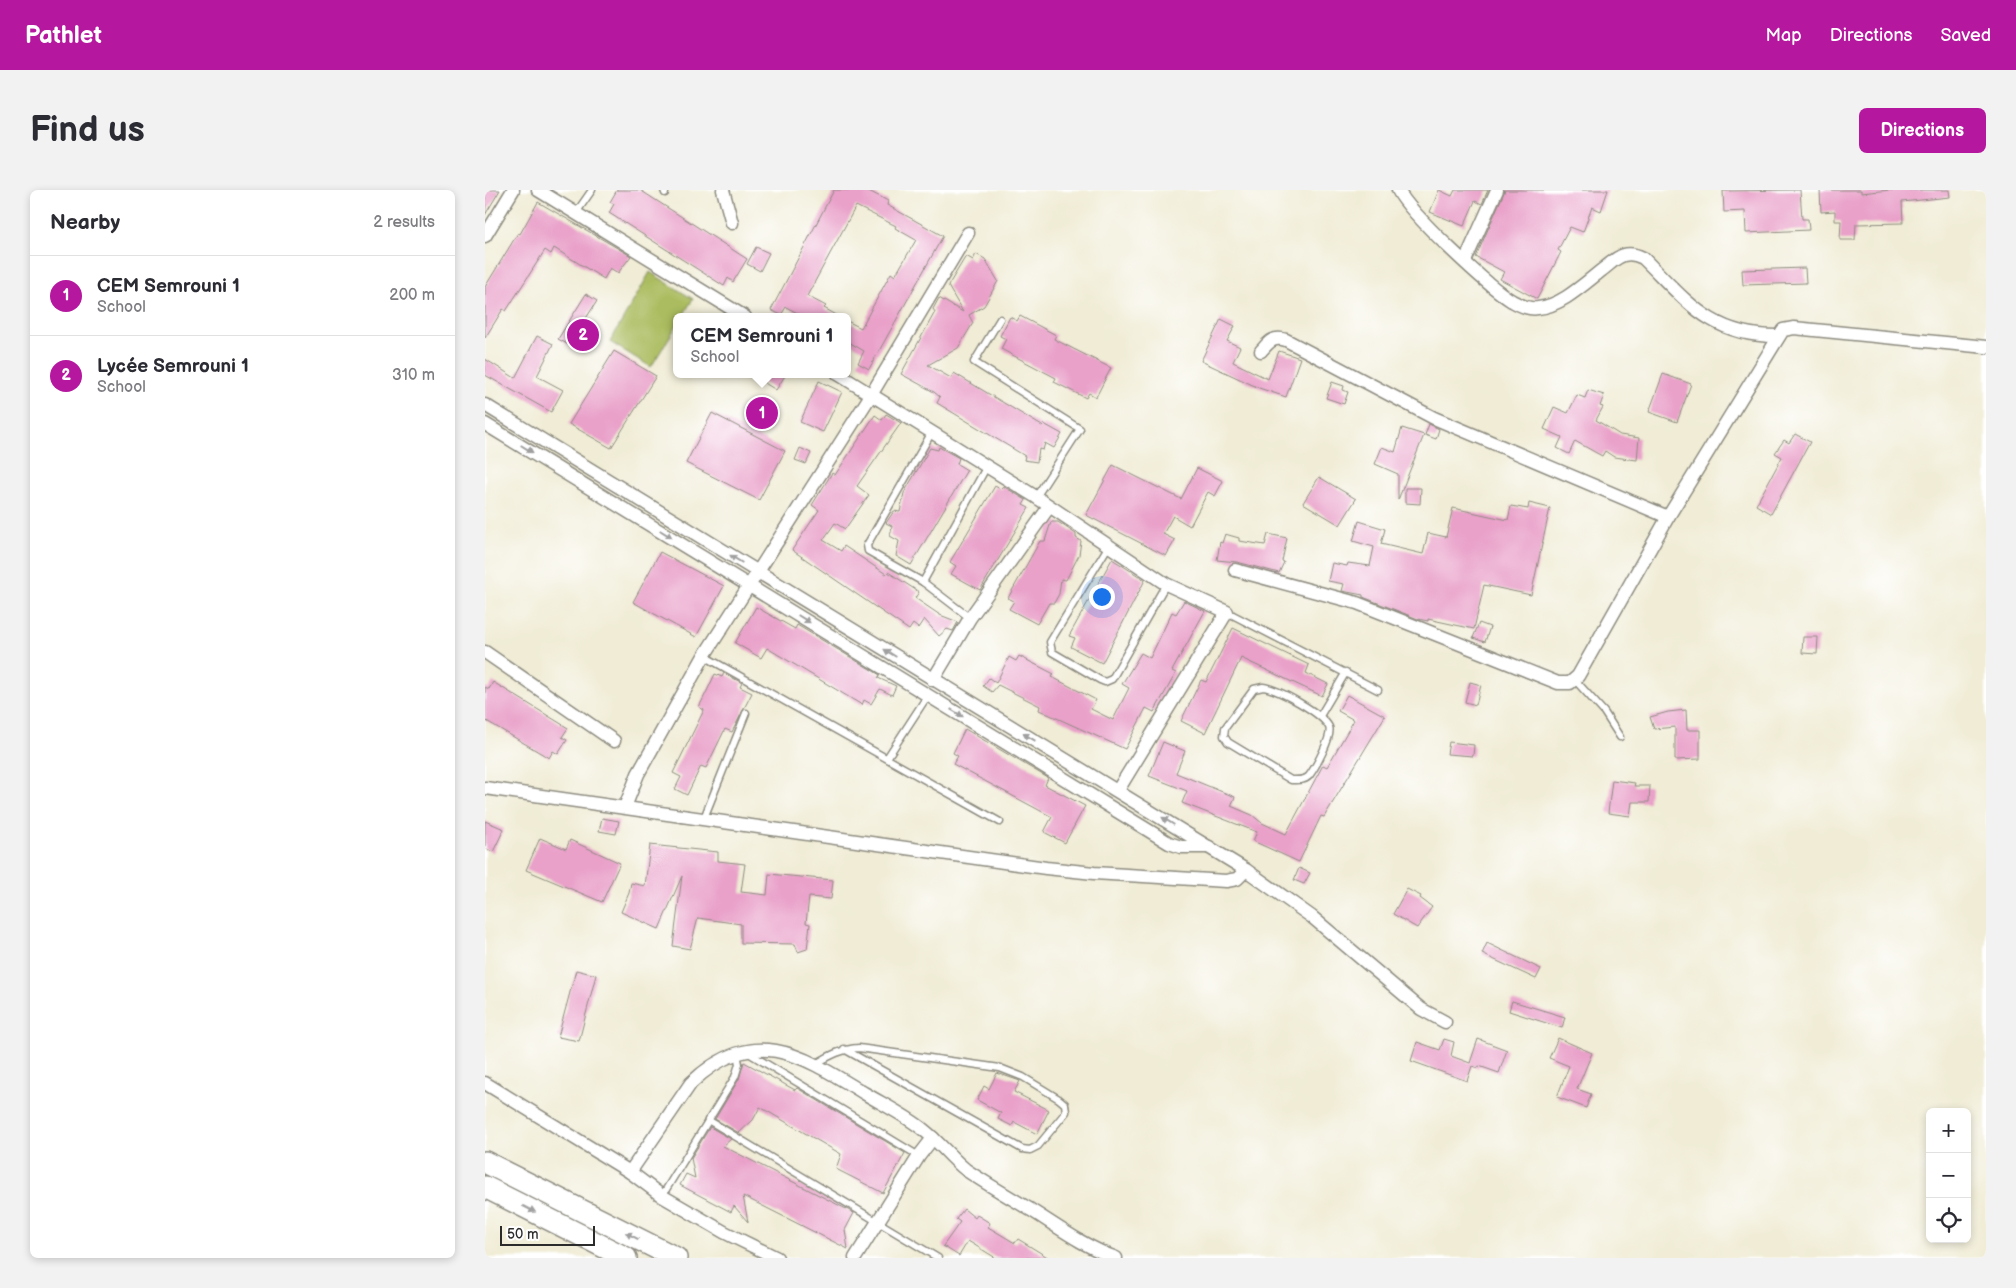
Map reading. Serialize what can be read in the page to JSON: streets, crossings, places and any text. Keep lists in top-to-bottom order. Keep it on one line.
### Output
{"scale_bar":"50 m","page":{"header":"Pathlet","nav":["Map","Directions","Saved"],"buttons":"Directions","title":"Find us","heading":["Nearby","2 results"],"list":[{"mark":"1","name":"CEM Semrouni 1","note":"School","value":"200 m"},{"mark":"2","name":"Lycée Semrouni 1","note":"School","value":"310 m"}],"popup":["CEM Semrouni 1","School"],"pins":["2","1"],"map_buttons":["+","−"],"scale":"50 m"}}
